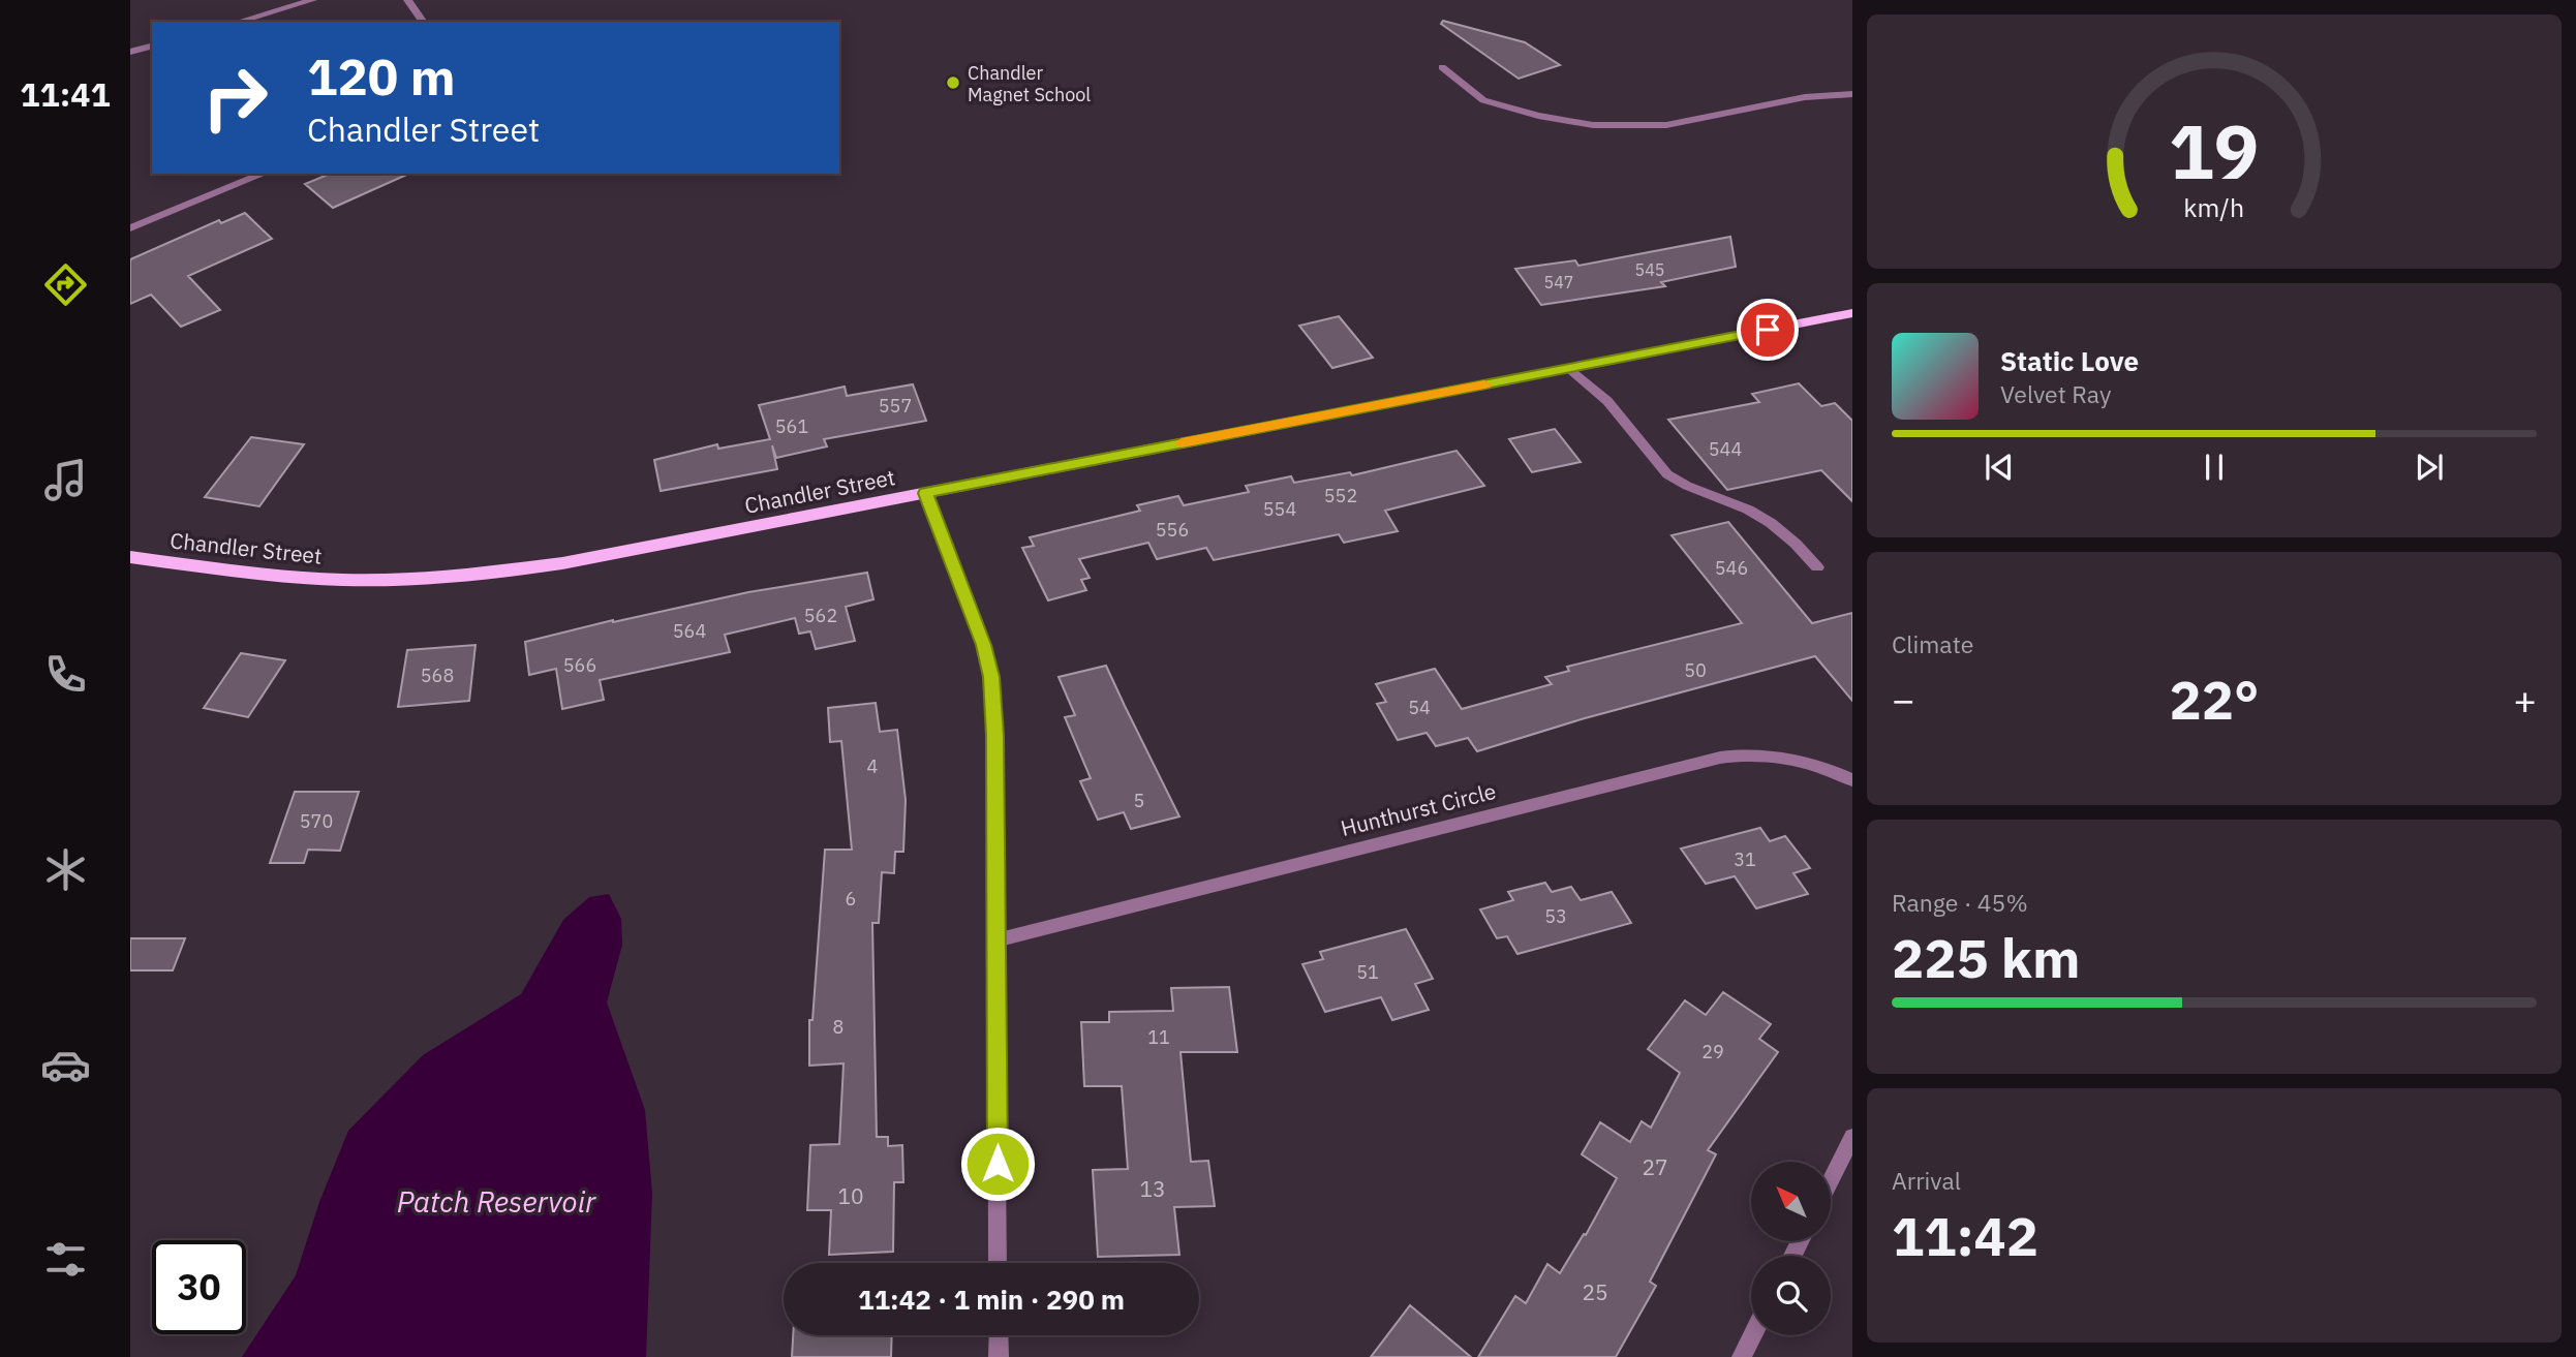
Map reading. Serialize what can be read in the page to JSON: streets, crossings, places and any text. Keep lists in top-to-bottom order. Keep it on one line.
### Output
{"streets":{"main road":["Chandler Street"],"street":["Hunthurst Circle"]},"water":["Patch Reservoir"],"places":["Chandler Magnet School"],"house_numbers":["545","547","557","561","544","552","554","556","546","562","564","566","50","568","54","4","5","570","31","6","53","51","8","11","29","27","13","10","25"],"north":"top left","page":{"tabs":"11:41","turn":["120 m","Chandler Street"],"song":["Static Love","Velvet Ray"],"tile":["Climate",["Range · 45%","225 km"],["Arrival","11:42"]],"heat":["−","22°","+"],"limit":"30","trip":"11:42 · 1 min · 290 m","gauge":["19","km/h"]}}
